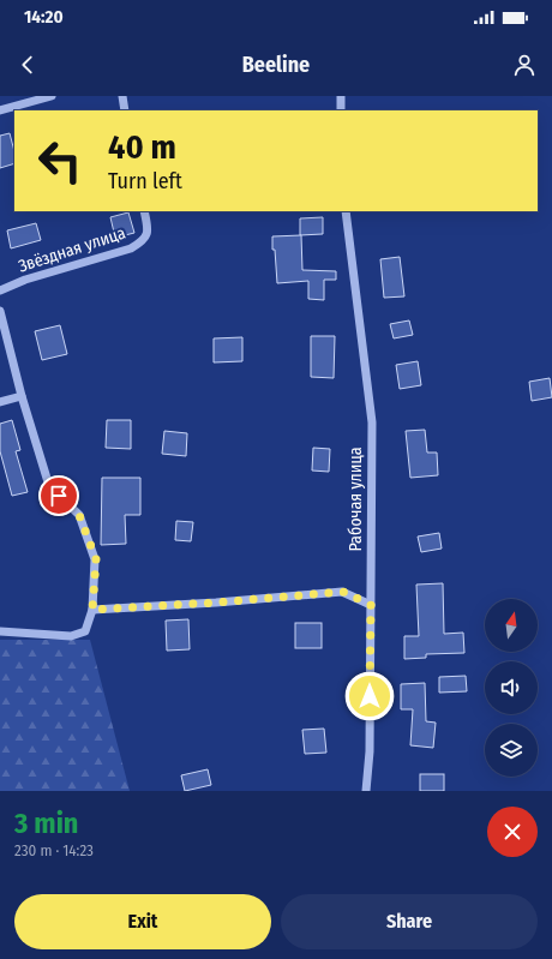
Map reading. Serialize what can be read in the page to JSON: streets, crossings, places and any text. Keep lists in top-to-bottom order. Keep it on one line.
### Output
{"streets":{"street":["Звёздная улица","Рабочая улица"]},"north":"top","page":{"status":"14:20","header":"Beeline","turn":["40 m","Turn left"],"heading":["3 min","230 m · 14:23"],"buttons":["Exit","Share"]}}
